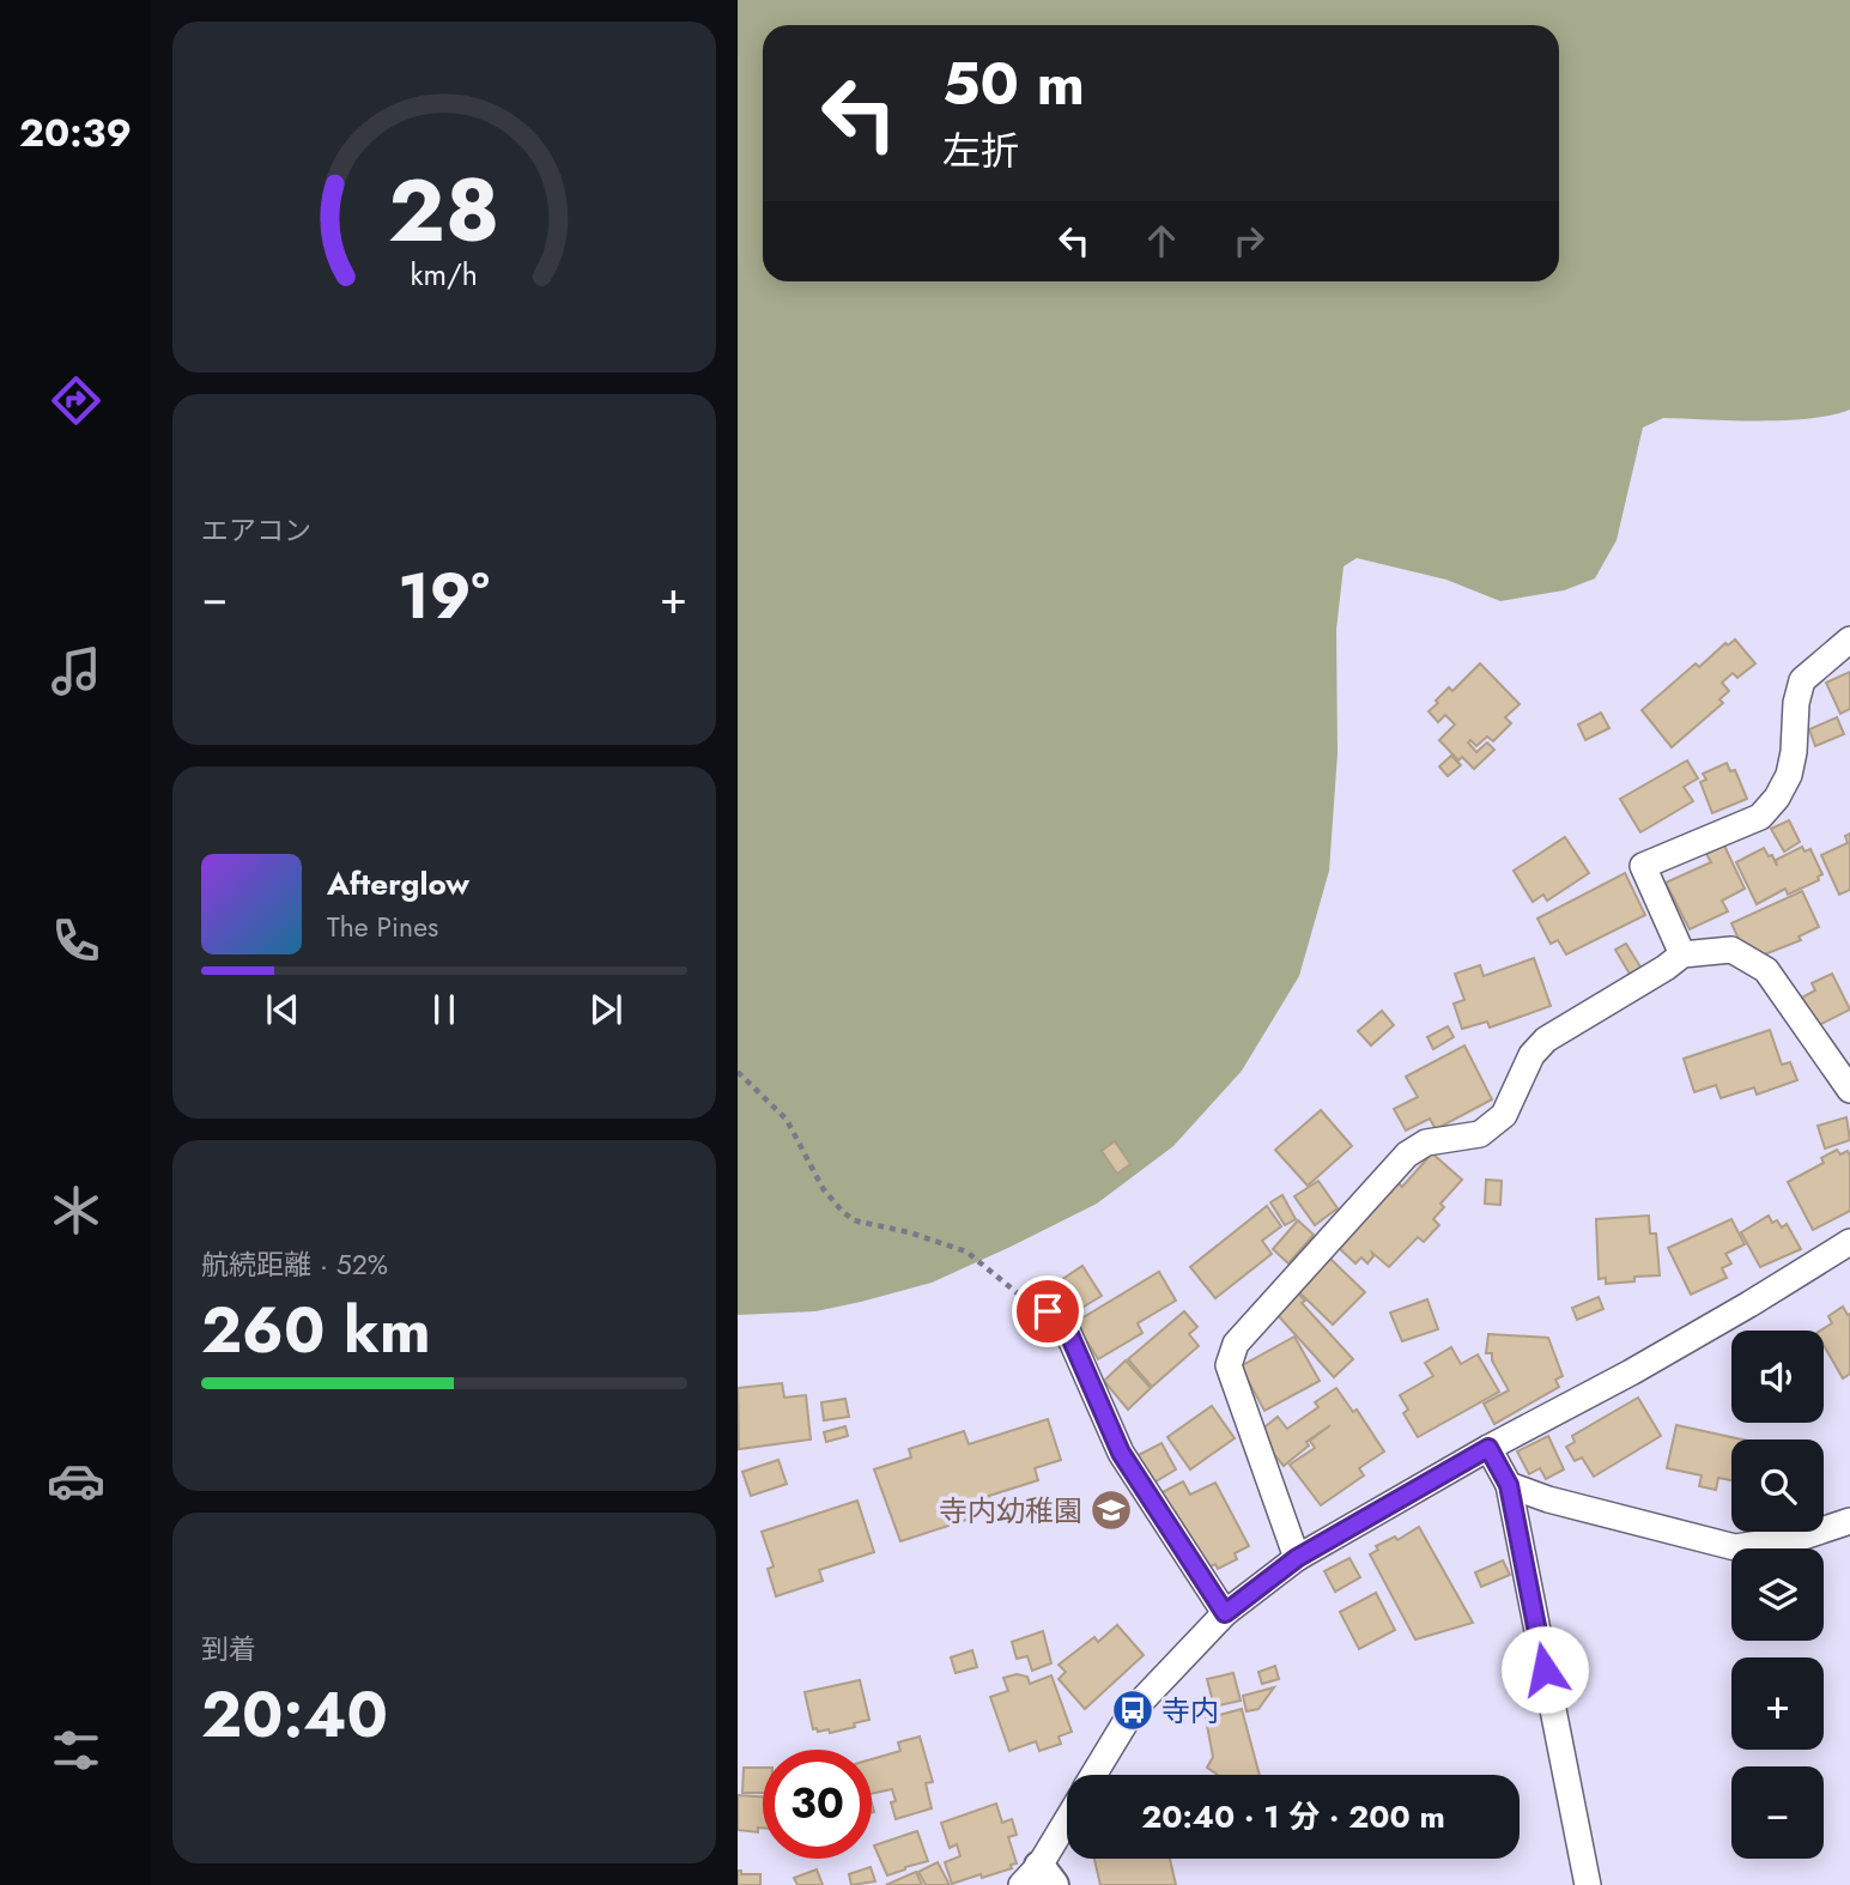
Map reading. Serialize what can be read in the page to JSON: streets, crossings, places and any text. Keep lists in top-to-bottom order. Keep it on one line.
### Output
{"places":{"school or university":["寺内幼稚園"],"bus stop":["寺内"]},"page":{"tabs":"20:39","turn":["50 m","左折"],"tile":["エアコン",["航続距離 · 52%","260 km"],["到着","20:40"]],"heat":["−","19°","+"],"song":["Afterglow","The Pines"],"map_buttons":["+","−"],"limit":"30","trip":"20:40 · 1 分 · 200 m","gauge":["28","km/h"]}}
